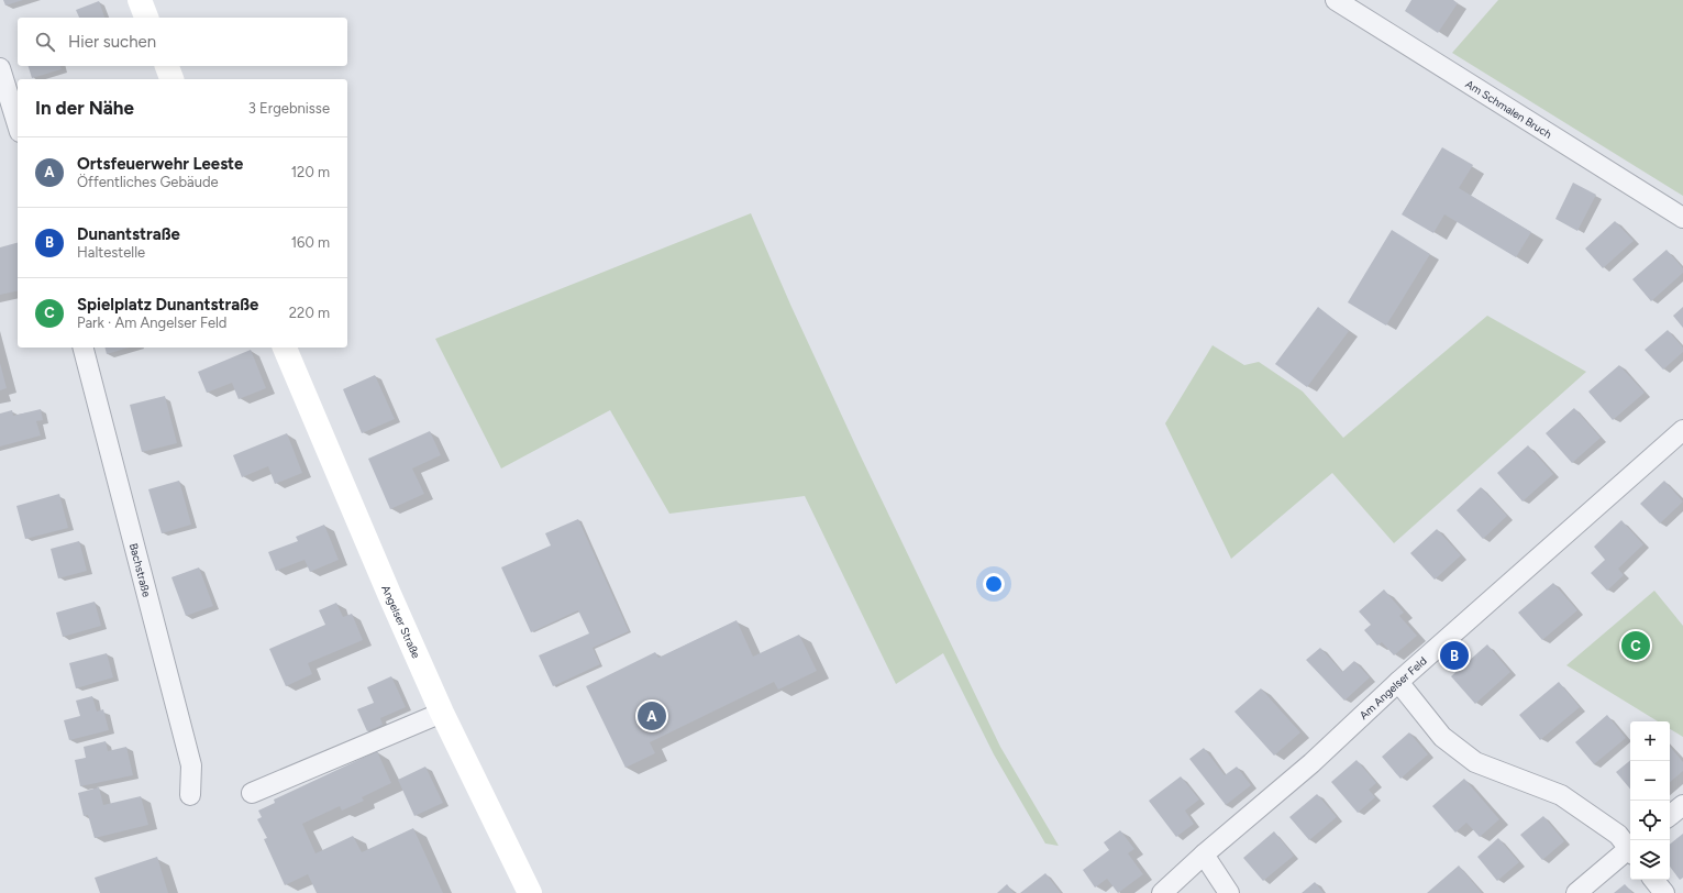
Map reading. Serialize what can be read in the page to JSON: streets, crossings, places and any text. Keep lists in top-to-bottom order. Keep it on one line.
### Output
{"streets":{"main road":["Angelser Straße"],"street":["Am Schmalen Bruch","Bachstraße","Am Angelser Feld"]},"page":{"search":"Hier suchen","heading":["In der Nähe","3 Ergebnisse"],"list":[{"mark":"A","name":"Ortsfeuerwehr Leeste","note":"Öffentliches Gebäude","value":"120 m"},{"mark":"B","name":"Dunantstraße","note":"Haltestelle","value":"160 m"},{"mark":"C","name":"Spielplatz Dunantstraße","note":"Park · Am Angelser Feld","value":"220 m"}],"pins":["C","B","A"],"map_buttons":["+","−"]}}
